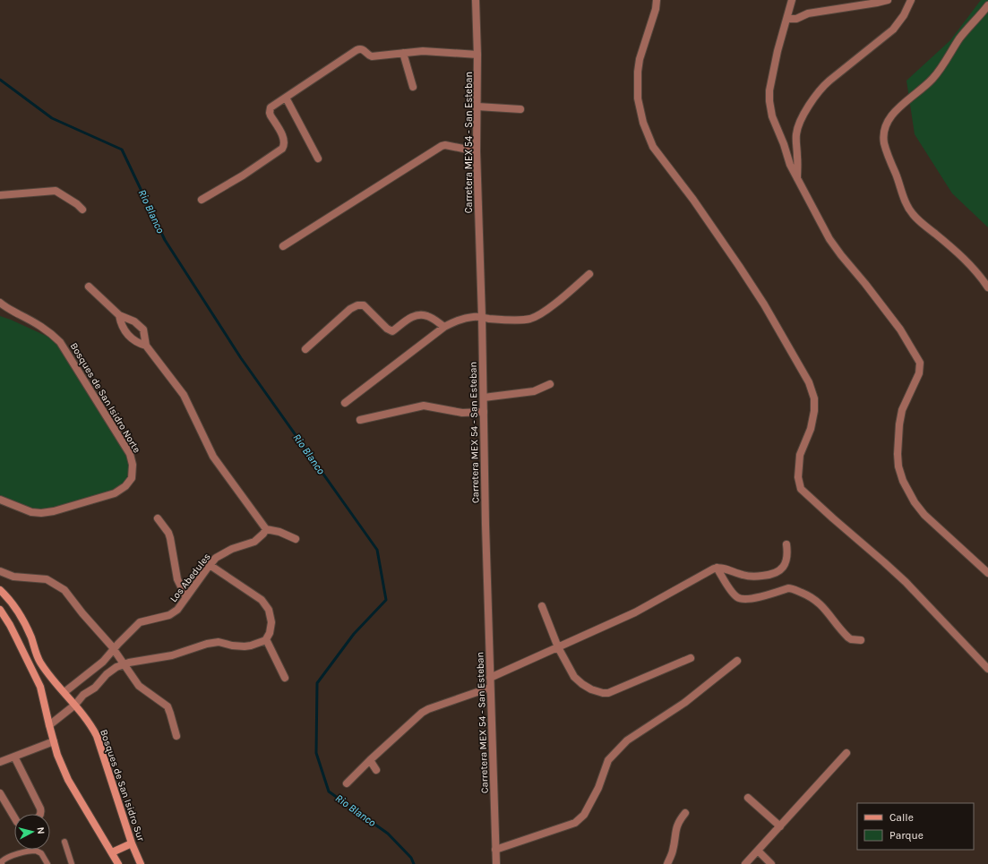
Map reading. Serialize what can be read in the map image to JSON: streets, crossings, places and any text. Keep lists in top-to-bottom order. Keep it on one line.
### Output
{"streets":{"main road":["Bosques de San Isidro Sur"],"street":["Carretera MEX 54 - San Esteban","Bosques de San Isidro Norte","Los Abedules"]},"crossings":[["Los Abedules","Bosques de San Isidro Sur"]],"water":["Rio Blanco"],"legend":["Calle","Parque"],"north":"right"}
